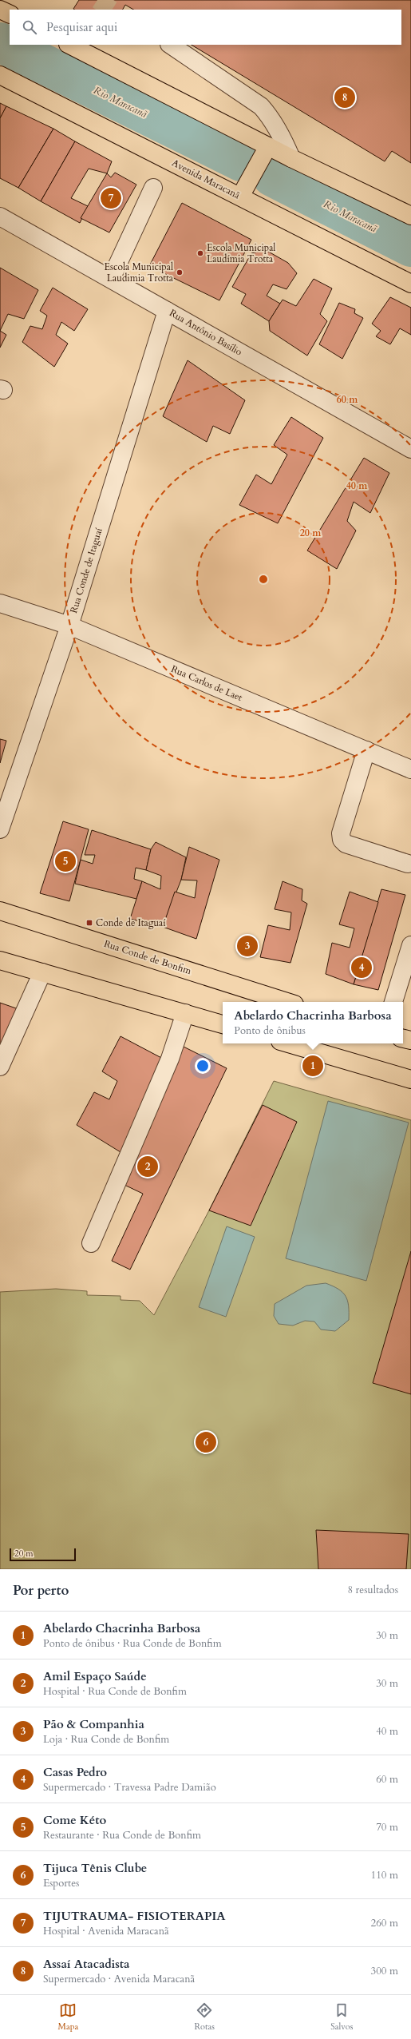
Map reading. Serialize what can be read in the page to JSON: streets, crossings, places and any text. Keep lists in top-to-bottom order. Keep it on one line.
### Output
{"streets":{"main road":["Avenida Maracanã","Rua Conde de Bonfim"],"street":["Rua Antônio Basílio","Rua Conde de Itaguaí","Rua Carlos de Laet"]},"crossings":[["Rua Antônio Basílio","Rua Conde de Itaguaí"],["Rua Conde de Itaguaí","Rua Carlos de Laet"]],"water":["Rio Maracanã"],"places":{"other":["Escola Municipal Laudímia Trotta","Escola Municipal Laudimia Trotta"],"transit":["Conde de Itaguaí"]},"scale_bar":"20 m","page":{"search":"Pesquisar aqui","pins":["8","7","5","3","4","1","2","6"],"popup":["Abelardo Chacrinha Barbosa","Ponto de ônibus"],"scale":"20 m","heading":["Por perto","8 resultados"],"list":[{"mark":"1","name":"Abelardo Chacrinha Barbosa","note":"Ponto de ônibus · Rua Conde de Bonfim","value":"30 m"},{"mark":"2","name":"Amil Espaço Saúde","note":"Hospital · Rua Conde de Bonfim","value":"30 m"},{"mark":"3","name":"Pão & Companhia","note":"Loja · Rua Conde de Bonfim","value":"40 m"},{"mark":"4","name":"Casas Pedro","note":"Supermercado · Travessa Padre Damião","value":"60 m"},{"mark":"5","name":"Come Kéto","note":"Restaurante · Rua Conde de Bonfim","value":"70 m"},{"mark":"6","name":"Tijuca Tênis Clube","note":"Esportes","value":"110 m"},{"mark":"7","name":"TIJUTRAUMA- FISIOTERAPIA","note":"Hospital · Avenida Maracanã","value":"260 m"},{"mark":"8","name":"Assaí Atacadista","note":"Supermercado · Avenida Maracanã","value":"300 m"}],"nav":["Mapa","Rotas","Salvos"]},"rings":["60 m","40 m","20 m"]}
